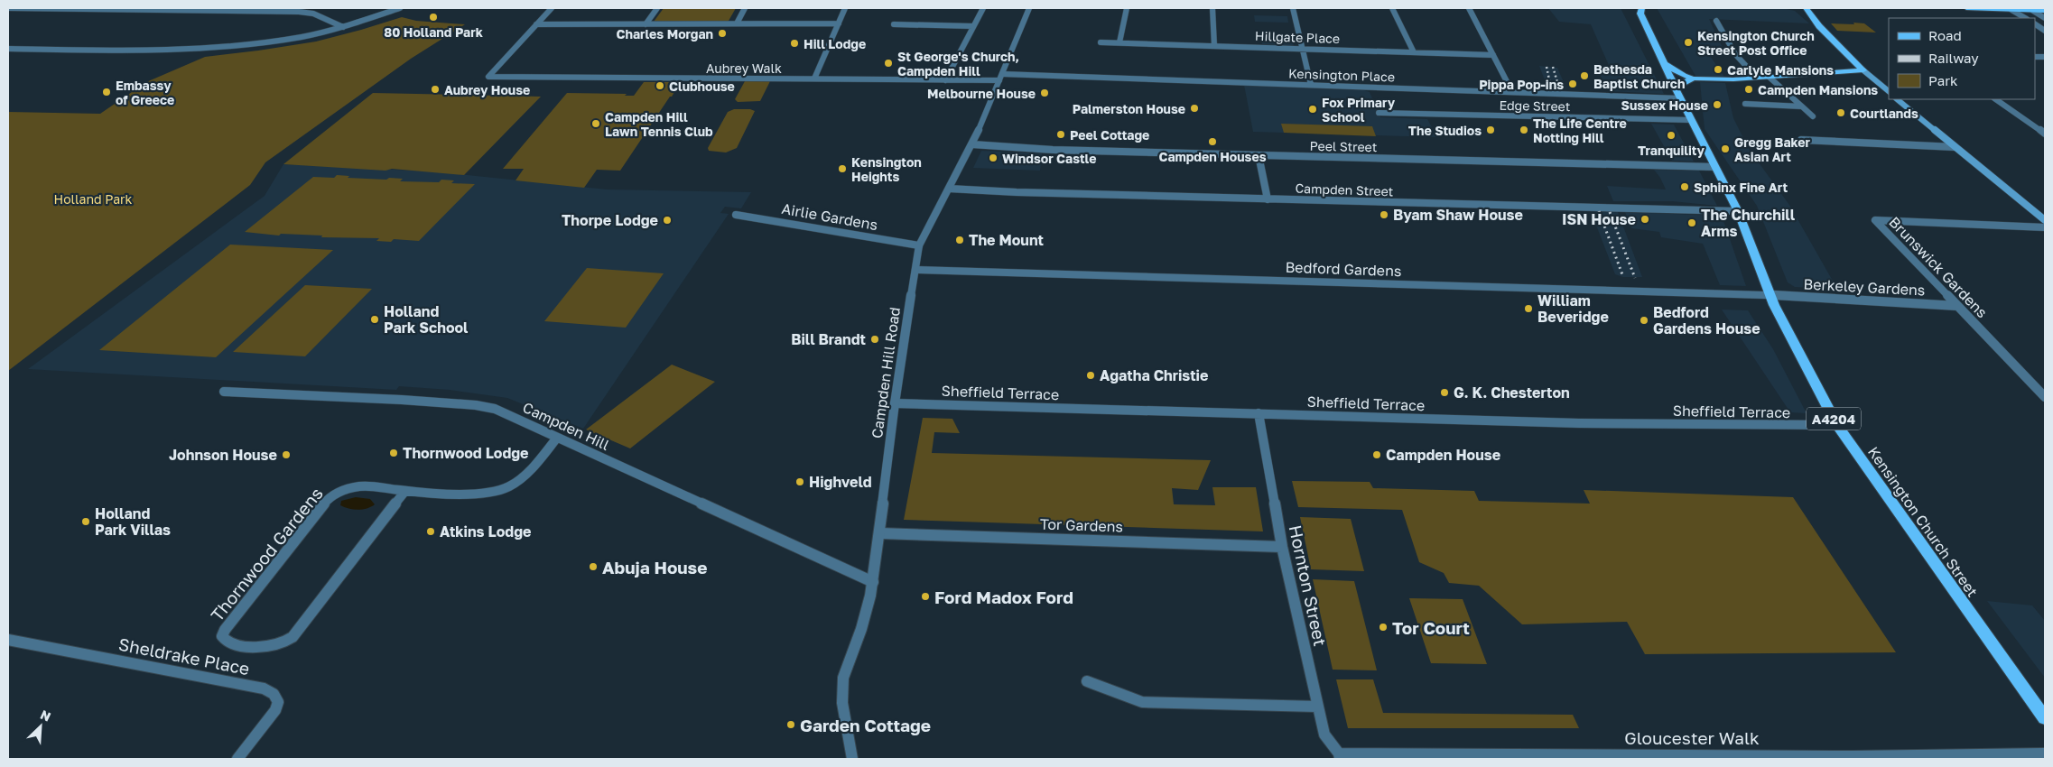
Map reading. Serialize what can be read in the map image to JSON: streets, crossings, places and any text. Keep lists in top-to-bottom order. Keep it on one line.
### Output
{"streets":{"main road":["A4204","Kensington Church Street"],"street":["Hillgate Place","Aubrey Walk","Kensington Place","Edge Street","Peel Street","Campden Street","Airlie Gardens","Brunswick Gardens","Bedford Gardens","Berkeley Gardens","Campden Hill Road","Sheffield Terrace","Campden Hill","Tor Gardens","Thornwood Gardens","Hornton Street","Sheldrake Place","Gloucester Walk"]},"crossings":[["Aubrey Walk","Kensington Place"],["Aubrey Walk","Campden Hill Road"],["Kensington Place","Campden Hill Road"],["Kensington Place","Kensington Church Street"],["Edge Street","Kensington Church Street"],["Peel Street","Campden Hill Road"],["Peel Street","Kensington Church Street"],["Campden Street","Campden Hill Road"],["Campden Street","Kensington Church Street"],["Airlie Gardens","Campden Hill Road"],["Brunswick Gardens","Berkeley Gardens"],["Bedford Gardens","Berkeley Gardens"],["Bedford Gardens","Campden Hill Road"],["Bedford Gardens","Kensington Church Street"],["Berkeley Gardens","Kensington Church Street"],["Campden Hill Road","Sheffield Terrace"],["Campden Hill Road","Campden Hill"],["Campden Hill Road","Tor Gardens"],["Sheffield Terrace","Kensington Church Street"],["Sheffield Terrace","Hornton Street"],["A4204","Kensington Church Street"],["Campden Hill","Thornwood Gardens"],["Tor Gardens","Hornton Street"],["Hornton Street","Gloucester Walk"]],"parks":["Holland Park"],"places":["80 Holland Park","Charles Morgan","Kensington Church Street Post Office","Hill Lodge","St George's Church, Campden Hill","Carlyle Mansions","Bethesda Baptist Church","Pippa Pop-ins","Clubhouse","Aubrey House","Campden Mansions","Embassy of Greece","Melbourne House","Sussex House","Palmerston House","Fox Primary School","Courtlands","Campden Hill Lawn Tennis Club","The Studios","The Life Centre Notting Hill","Peel Cottage","Tranquility","Campden Houses","Gregg Baker Asian Art","Windsor Castle","Kensington Heights","Sphinx Fine Art","Byam Shaw House","ISN House","Thorpe Lodge","The Churchill Arms","The Mount","William Beveridge","Holland Park School","Bedford Gardens House","Bill Brandt","Agatha Christie","G. K. Chesterton","Thornwood Lodge","Johnson House","Campden House","Highveld","Holland Park Villas","Atkins Lodge","Abuja House","Ford Madox Ford","Tor Court","Garden Cottage"],"legend":["Road","Railway","Park"],"north":"top right"}
